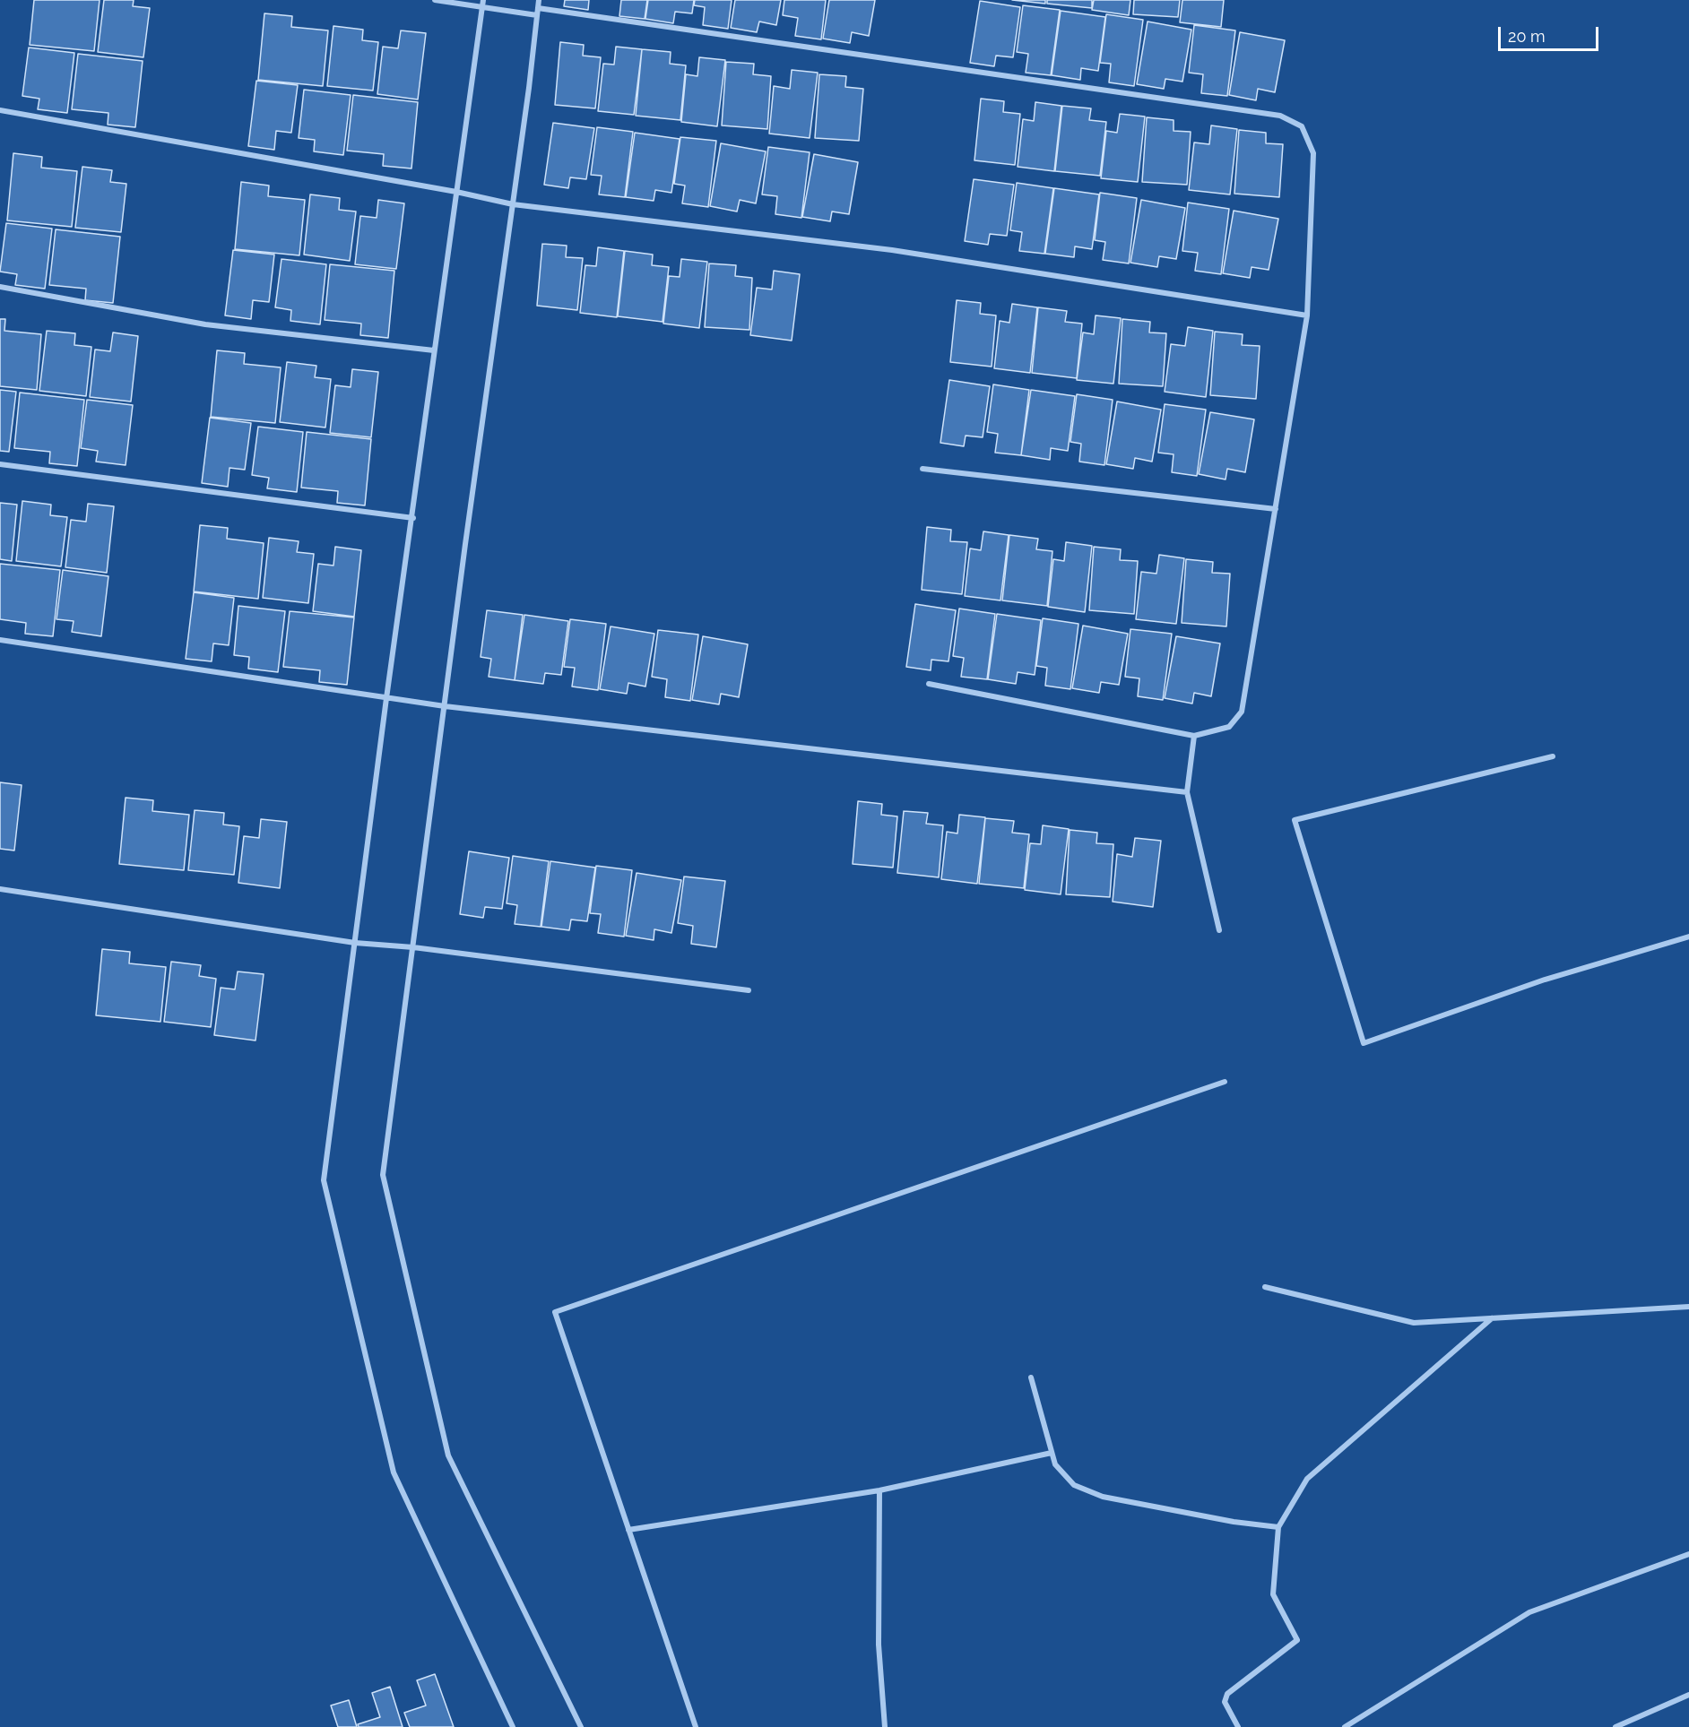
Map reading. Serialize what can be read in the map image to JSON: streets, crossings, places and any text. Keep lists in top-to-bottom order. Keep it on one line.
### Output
{"scale_bar":"20 m"}
